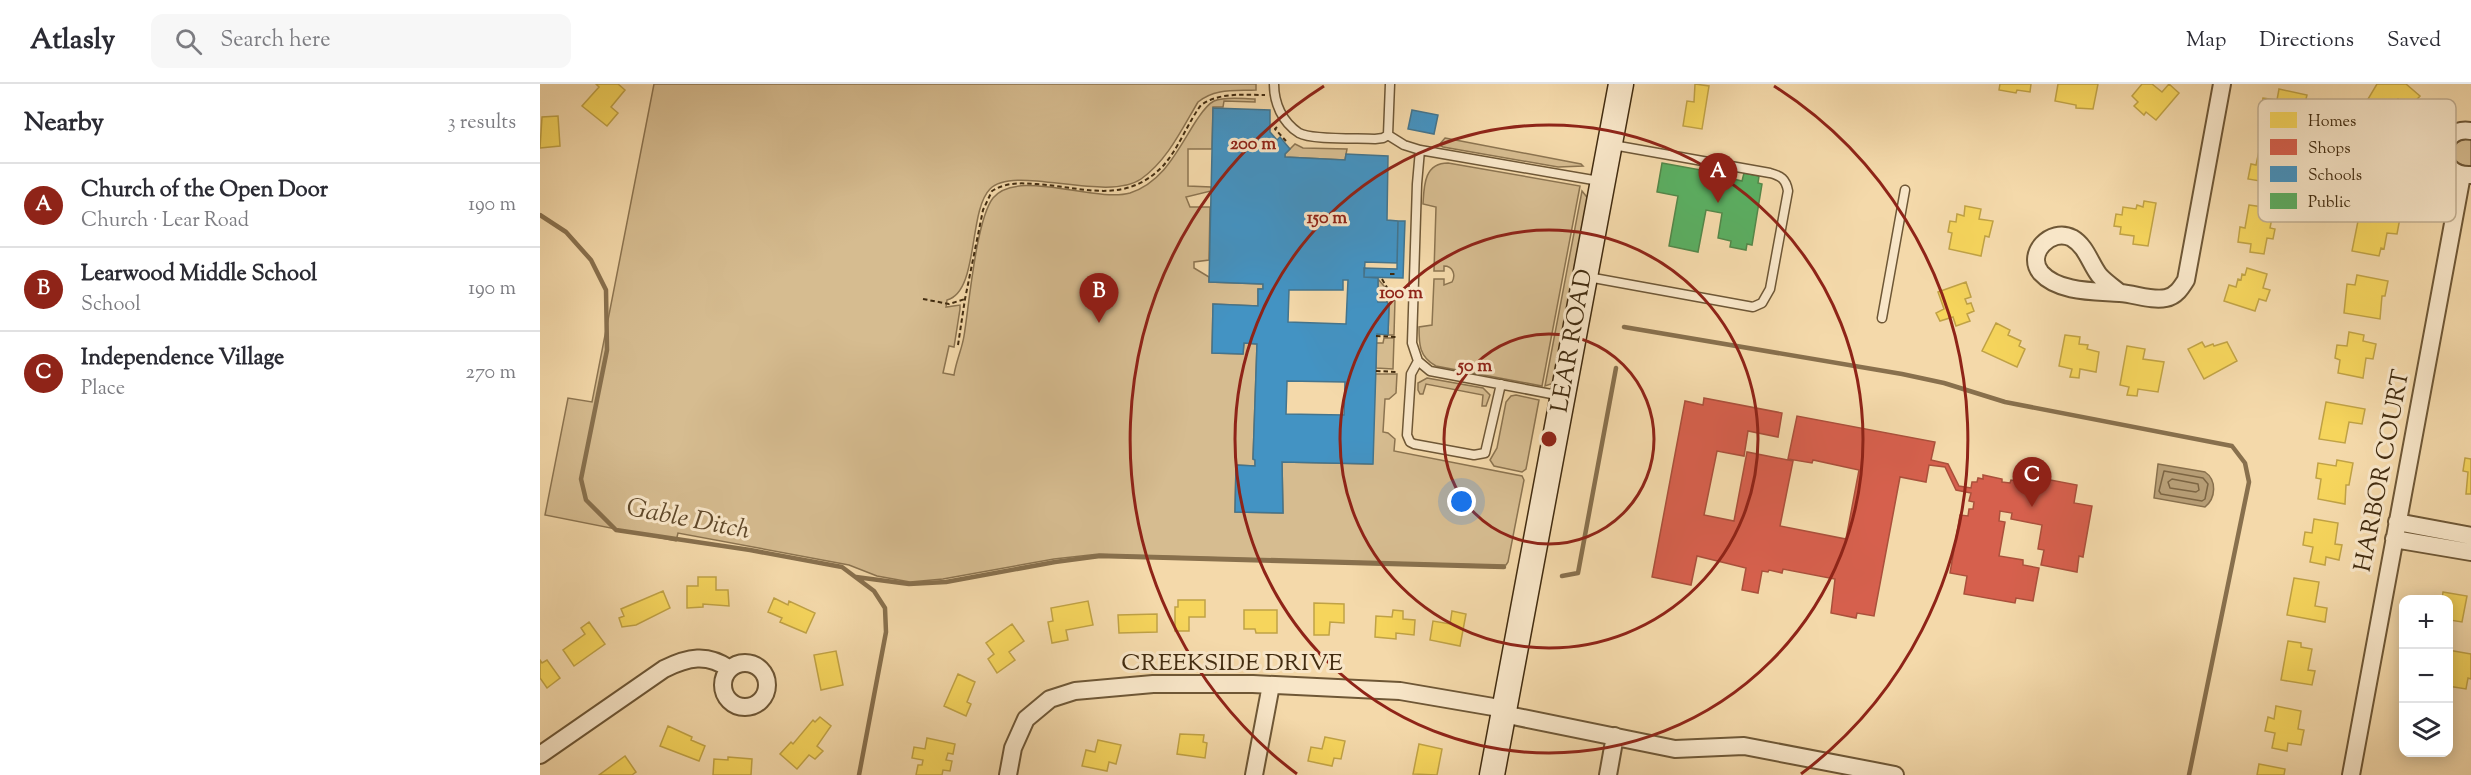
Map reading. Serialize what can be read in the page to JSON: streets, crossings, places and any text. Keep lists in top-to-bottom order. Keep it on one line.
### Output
{"streets":{"street":["LEAR ROAD","HARBOR COURT","CREEKSIDE DRIVE"]},"crossings":[["LEAR ROAD","CREEKSIDE DRIVE"]],"water":["Gable Ditch"],"legend":["Homes","Shops","Schools","Public"],"page":{"header":"Atlasly","search":"Search here","nav":["Map","Directions","Saved"],"heading":["Nearby","3 results"],"pins":["A","B","C"],"list":[{"mark":"A","name":"Church of the Open Door","note":"Church · Lear Road","value":"190 m"},{"mark":"B","name":"Learwood Middle School","note":"School","value":"190 m"},{"mark":"C","name":"Independence Village","note":"Place","value":"270 m"}],"map_buttons":["+","−"]},"rings":["200 m","150 m","100 m","50 m"]}
